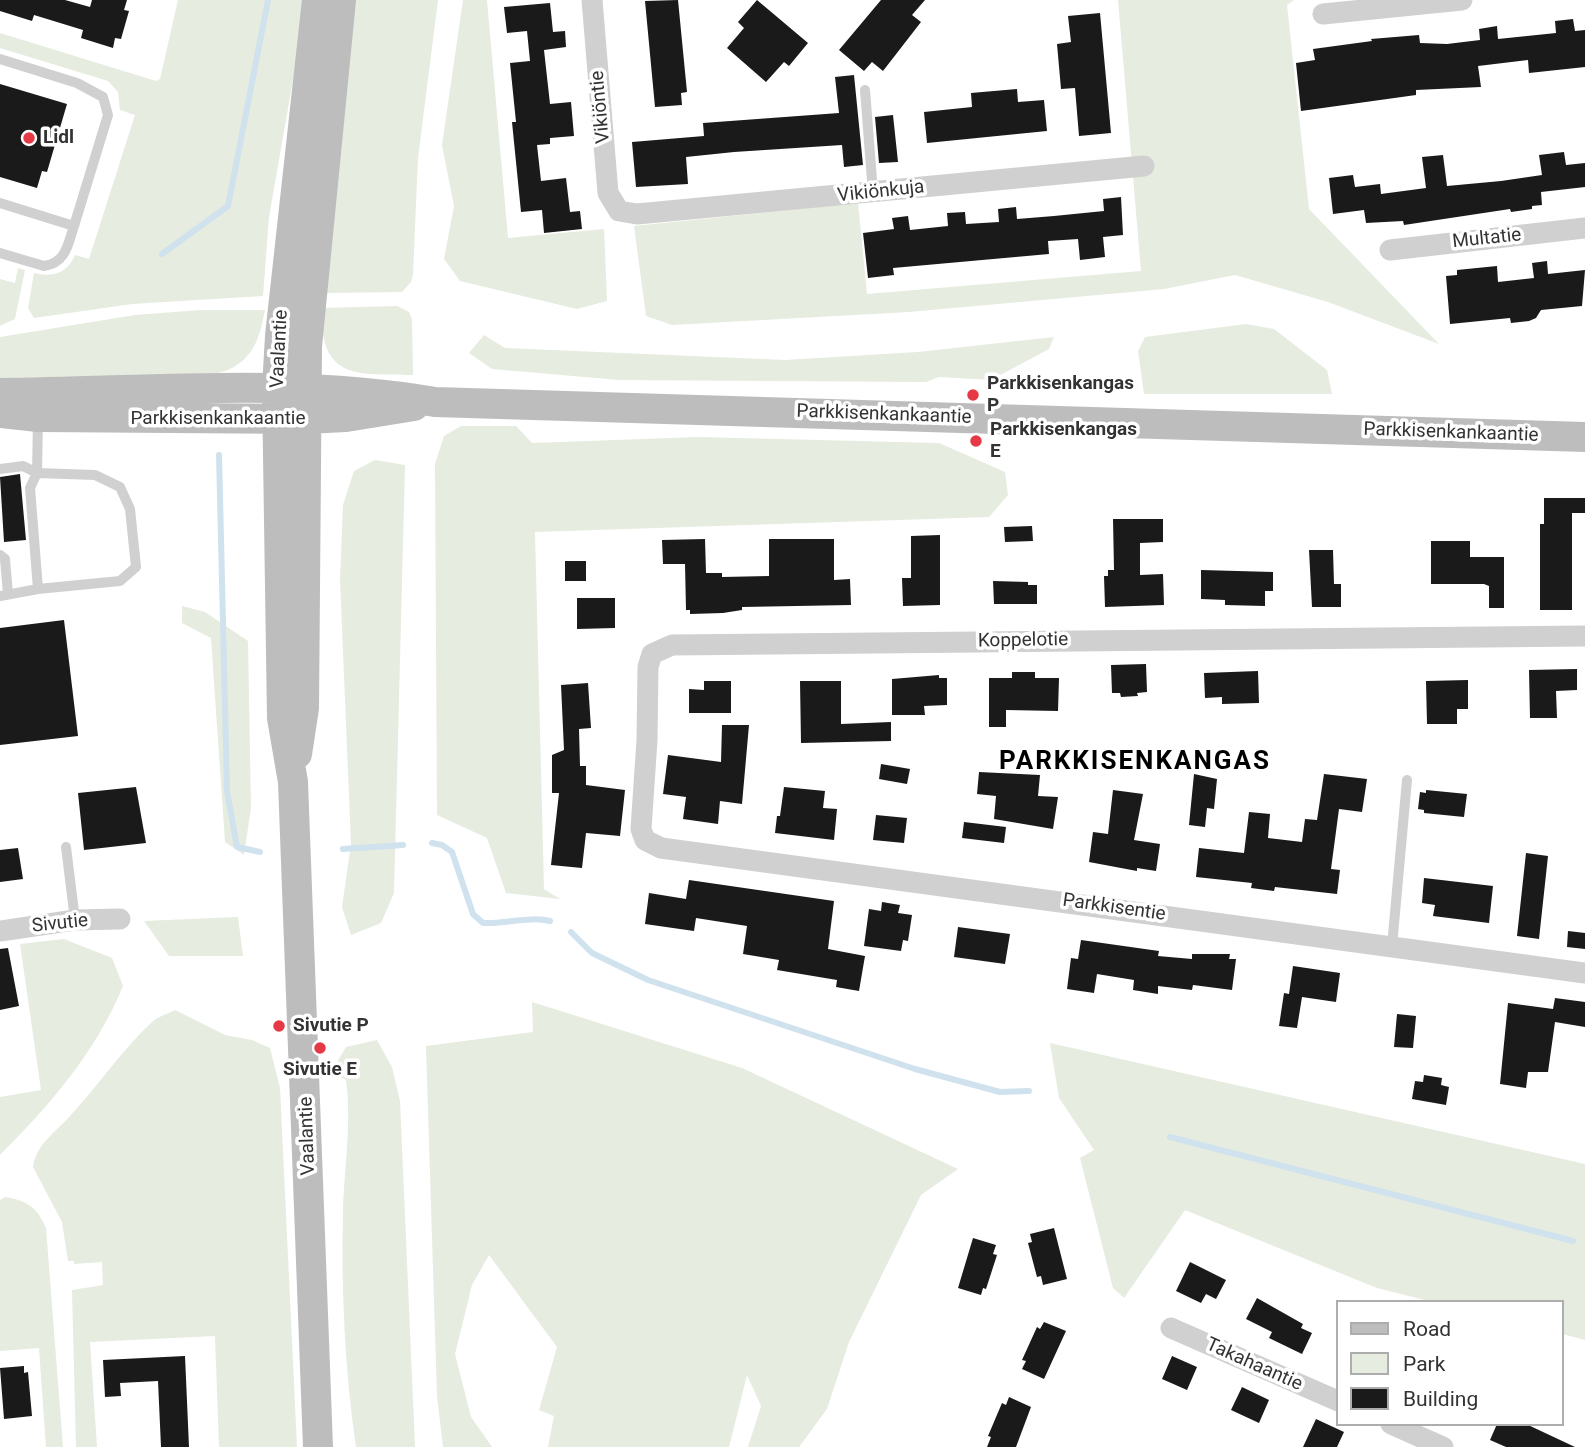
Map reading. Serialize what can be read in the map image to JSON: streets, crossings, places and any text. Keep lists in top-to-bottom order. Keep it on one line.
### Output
{"streets":{"main road":["Vaalantie","Parkkisenkankaantie"],"street":["Vikiöntie","Vikiönkuja","Multatie","Koppelotie","Parkkisentie","Sivutie","Takahaantie"]},"crossings":[["Vikiöntie","Vikiönkuja"],["Vaalantie","Parkkisenkankaantie"],["Koppelotie","Parkkisentie"]],"districts":["PARKKISENKANGAS"],"places":["Lidl","Parkkisenkangas P","Parkkisenkangas E","Sivutie P","Sivutie E"],"legend":["Road","Park","Building"]}
